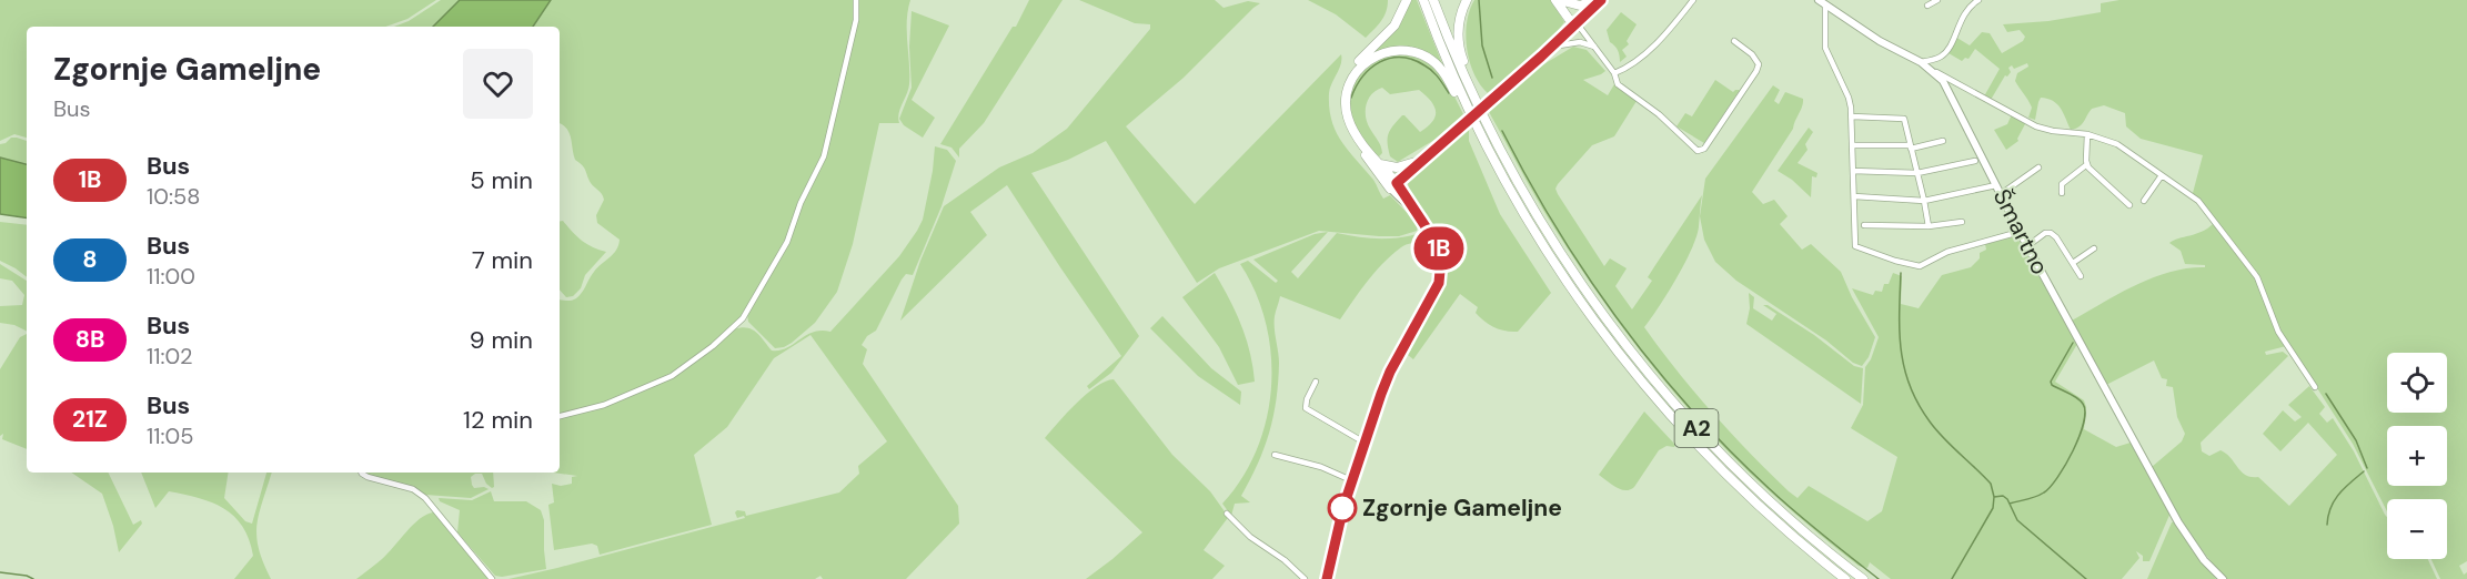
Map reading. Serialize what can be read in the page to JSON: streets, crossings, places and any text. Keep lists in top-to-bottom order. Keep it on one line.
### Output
{"streets":{"highway":["A2"],"main road":["Šmartno"]},"places":["Zgornje Gameljne"],"lines":["bus line 1B"],"page":{"on_map":"1B","heading":["Zgornje Gameljne","Bus"],"list":[{"mark":"1B","name":"Bus","note":"10:58","value":"5 min"},{"mark":"8","name":"Bus","note":"11:00","value":"7 min"},{"mark":"8B","name":"Bus","note":"11:02","value":"9 min"},{"mark":"21Z","name":"Bus","note":"11:05","value":"12 min"}],"map_buttons":["+","−"]}}
